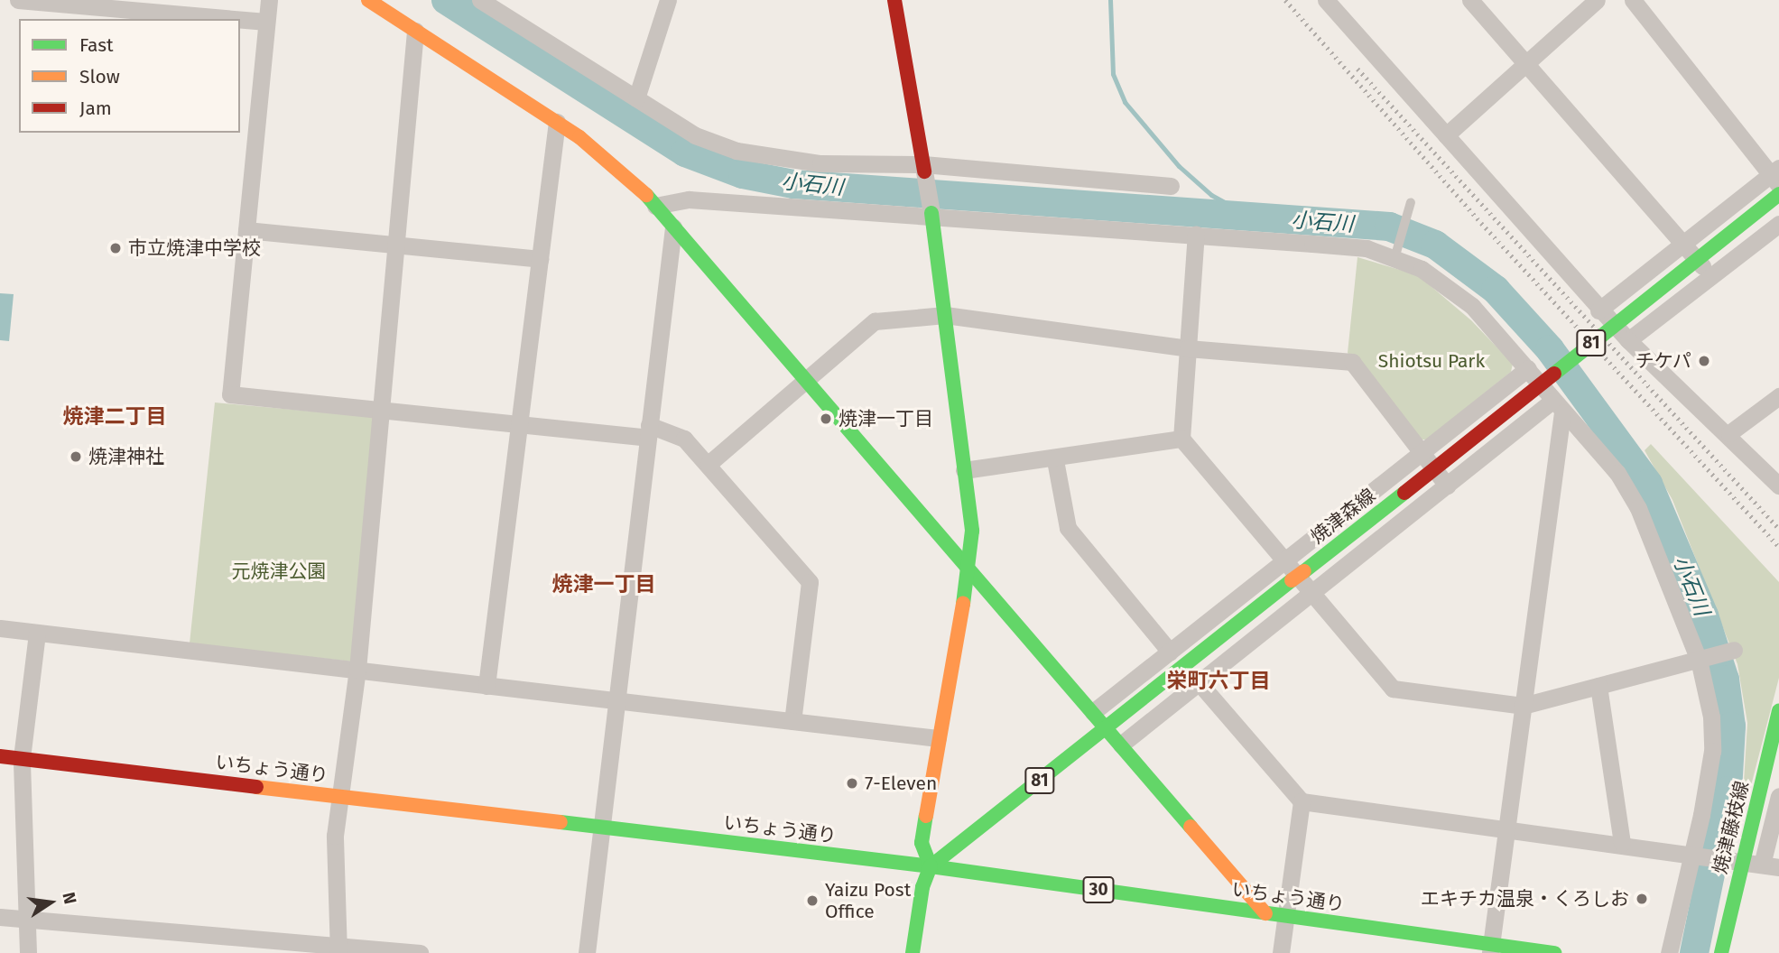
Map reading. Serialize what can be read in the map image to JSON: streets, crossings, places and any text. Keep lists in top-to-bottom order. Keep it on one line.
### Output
{"streets":{"street":["81","焼津森線","いちょう通り","焼津藤枝線","30"]},"crossings":[["焼津森線","いちょう通り"]],"districts":["焼津二丁目","焼津一丁目","栄町六丁目"],"water":["小石川"],"parks":["Shiotsu Park","元焼津公園"],"places":["市立焼津中学校","チケパ","焼津一丁目","焼津神社","7-Eleven","エキチカ温泉・くろしお","Yaizu Post Office"],"legend":["Fast","Slow","Jam"],"north":"right"}
